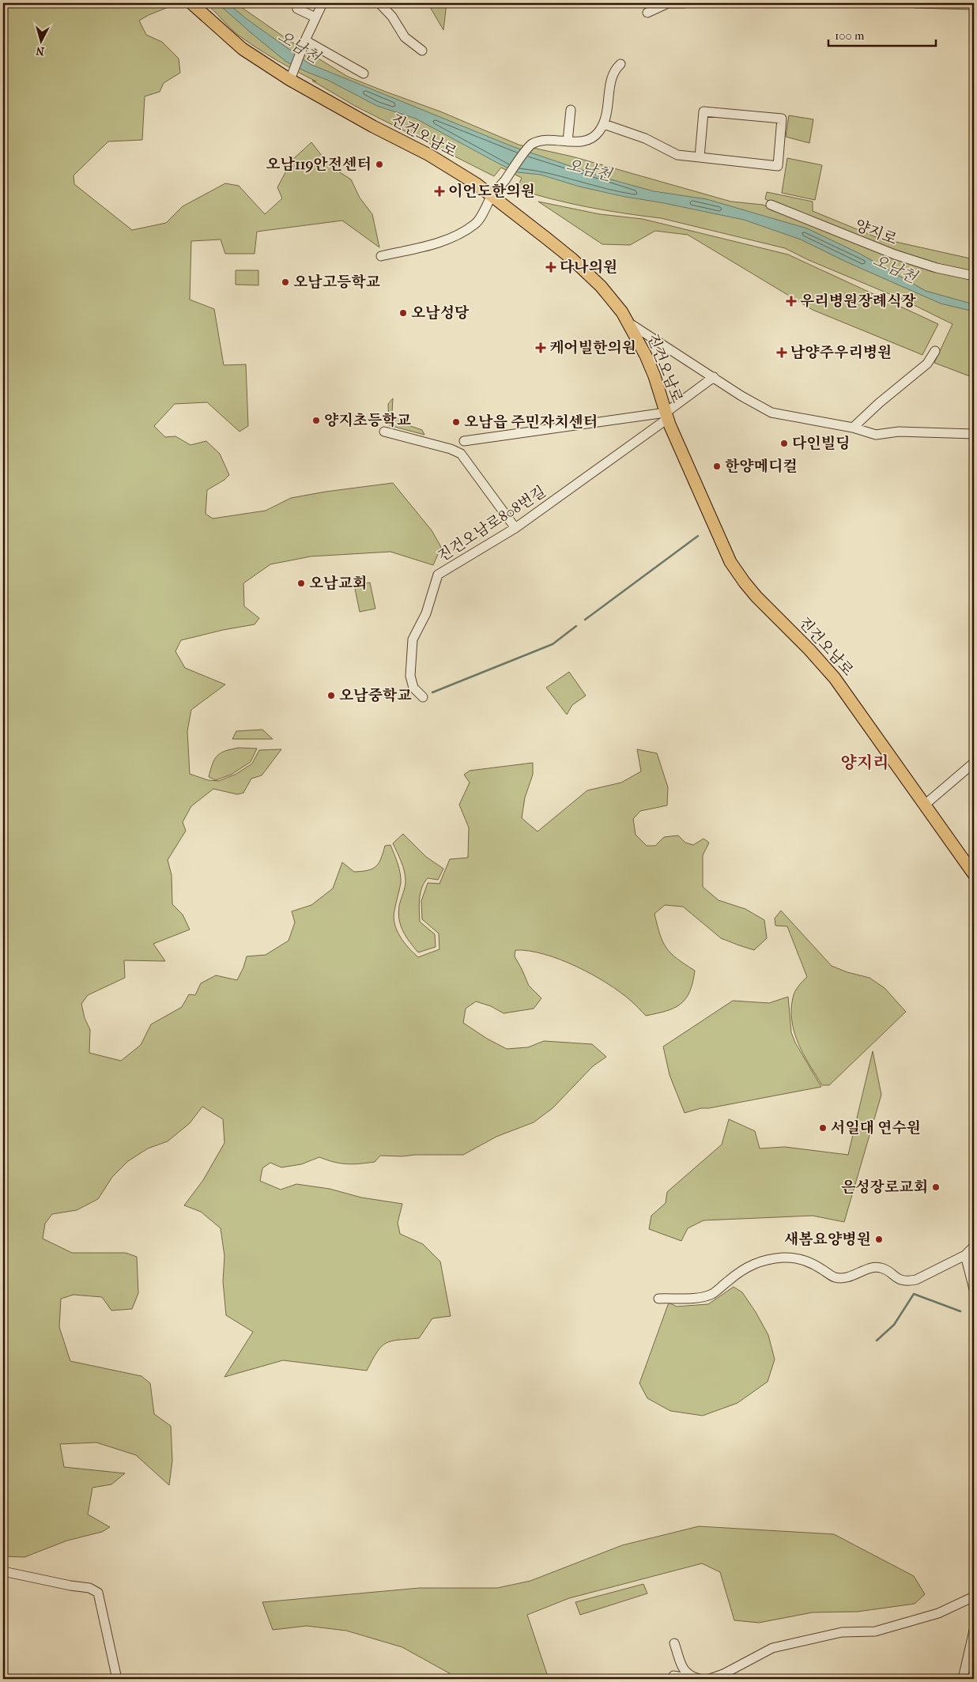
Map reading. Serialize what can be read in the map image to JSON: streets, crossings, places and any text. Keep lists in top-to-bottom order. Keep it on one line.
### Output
{"streets":{"main road":["진건오남로"],"street":["양지로","진건오남로808번길"]},"crossings":[["진건오남로","진건오남로808번길"]],"districts":["양지리"],"water":["오남천"],"places":{"other":["오남119안전센터","오남고등학교","오남성당","양지초등학교","오남읍 주민자치센터","다인빌딩","한양메디컬","오남교회","오남중학교","서일대 연수원","은성장로교회","새봄요양병원"],"health":["이언도한의원","다나의원","우리병원장례식장","케어빌한의원","남양주우리병원"]},"scale_bar":"100 m","north":"bottom"}
